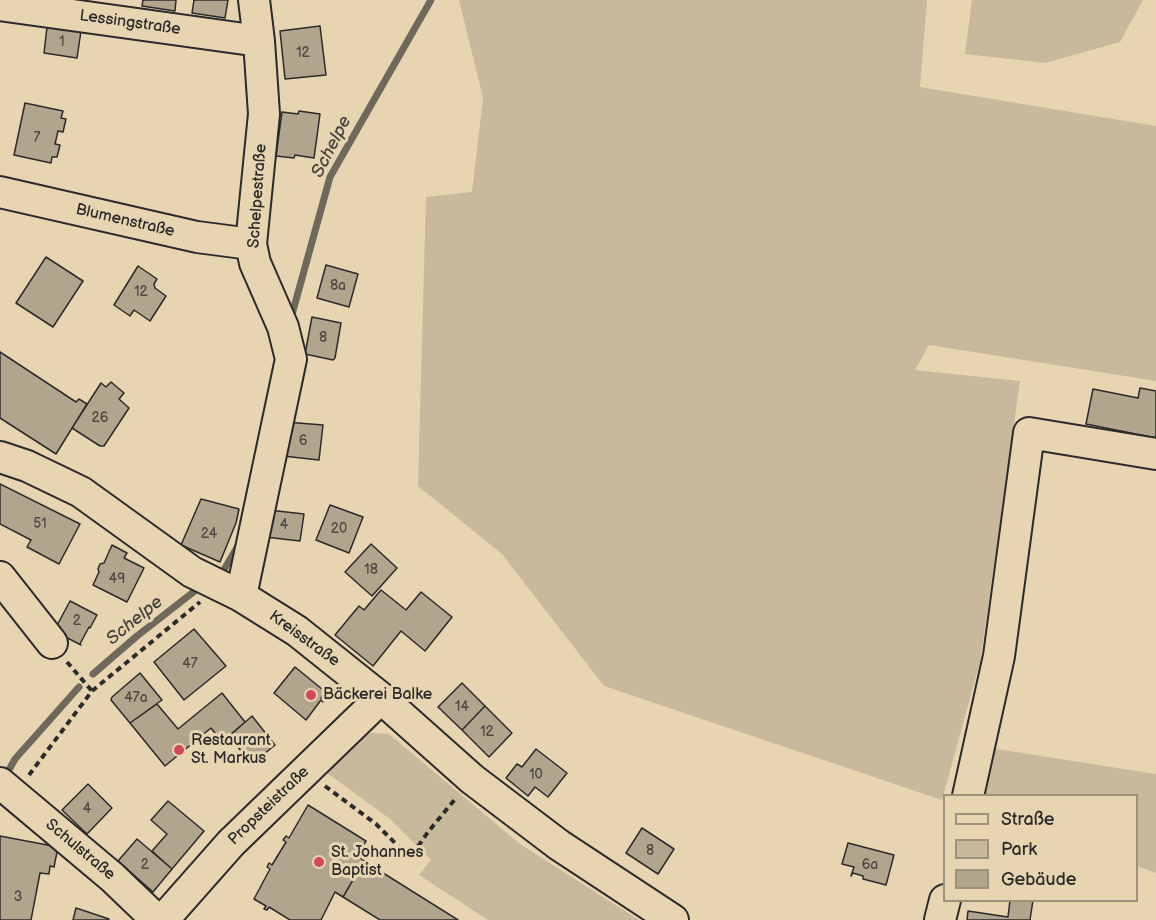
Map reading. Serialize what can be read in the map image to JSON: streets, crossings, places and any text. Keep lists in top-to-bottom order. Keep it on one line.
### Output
{"streets":{"street":["Lessingstraße","Schelpestraße","Blumenstraße","Kreisstraße","Propsteistraße","Schulstraße"]},"crossings":[["Lessingstraße","Schelpestraße"],["Schelpestraße","Blumenstraße"],["Schelpestraße","Kreisstraße"],["Kreisstraße","Propsteistraße"]],"water":["Schelpe"],"places":["Bäckerei Balke","Restaurant St. Markus","St. Johannes Baptist"],"house_numbers":["1","12","7","8a","12","8","26","6","51","4","20","24","18","49","2","47","47a","14","12","10","4","8","2","6a","3"],"legend":["Straße","Park","Gebäude"]}
